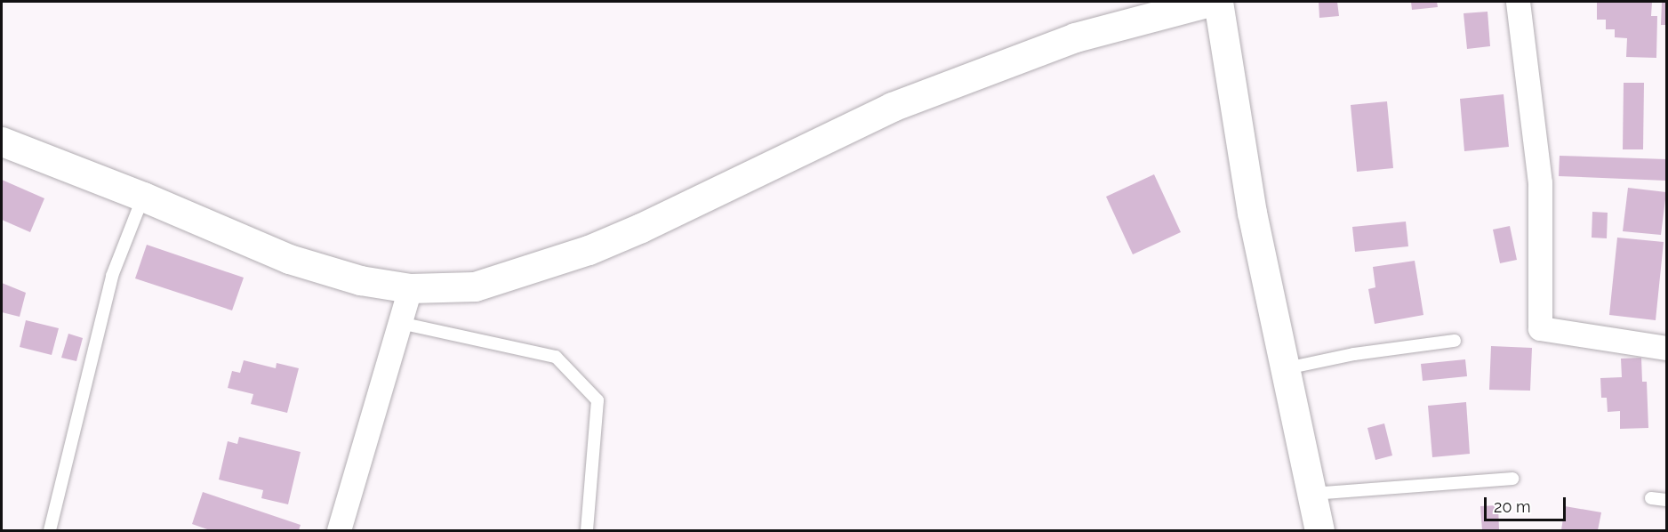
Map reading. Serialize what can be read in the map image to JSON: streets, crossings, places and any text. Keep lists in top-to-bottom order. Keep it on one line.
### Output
{"scale_bar":"20 m"}
